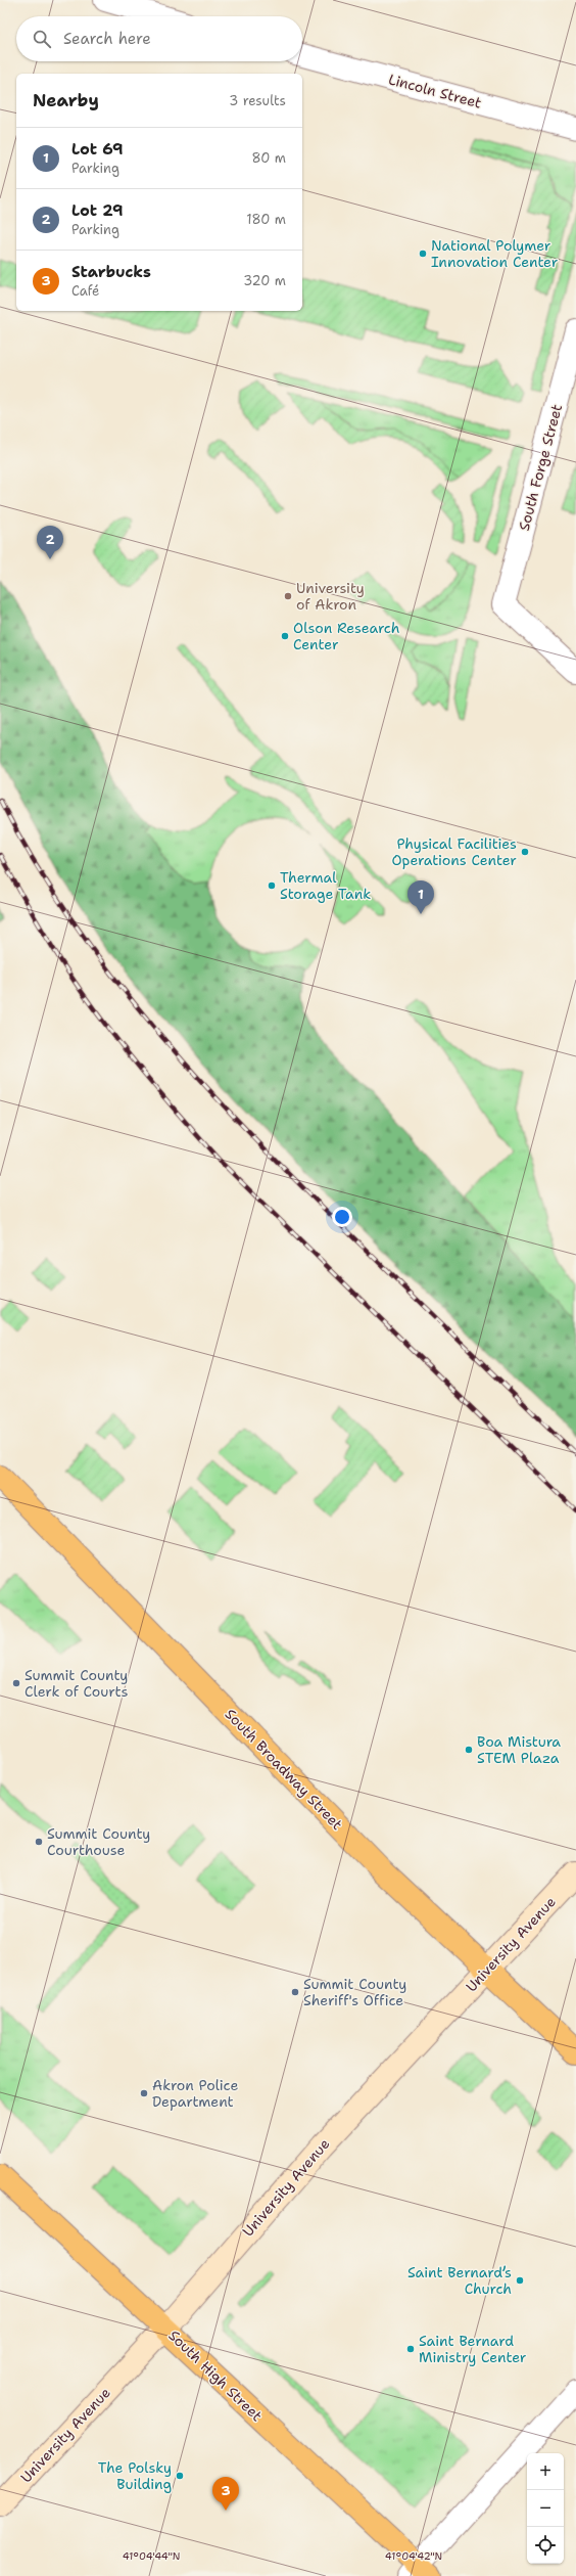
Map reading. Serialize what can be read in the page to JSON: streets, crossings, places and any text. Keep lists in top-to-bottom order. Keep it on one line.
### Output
{"streets":{"main road":["South Broadway Street","University Avenue","South High Street"],"street":["Lincoln Street","South Forge Street"]},"crossings":[["South Broadway Street","University Avenue"],["University Avenue","South High Street"]],"places":["National Polymer Innovation Center","University of Akron","Olson Research Center","Physical Facilities Operations Center","Thermal Storage Tank","Summit County Clerk of Courts","Boa Mistura STEM Plaza","Summit County Courthouse","Summit County Sheriff's Office","Akron Police Department","Saint Bernard’s Church","Saint Bernard Ministry Center","The Polsky Building"],"page":{"search":"Search here","heading":["Nearby","3 results"],"list":[{"mark":"1","name":"Lot 69","note":"Parking","value":"80 m"},{"mark":"2","name":"Lot 29","note":"Parking","value":"180 m"},{"mark":"3","name":"Starbucks","note":"Café","value":"320 m"}],"pins":["2","1","3"],"map_buttons":["+","−"]},"coordinates":["41°04'44\"N","41°04'42\"N"]}
